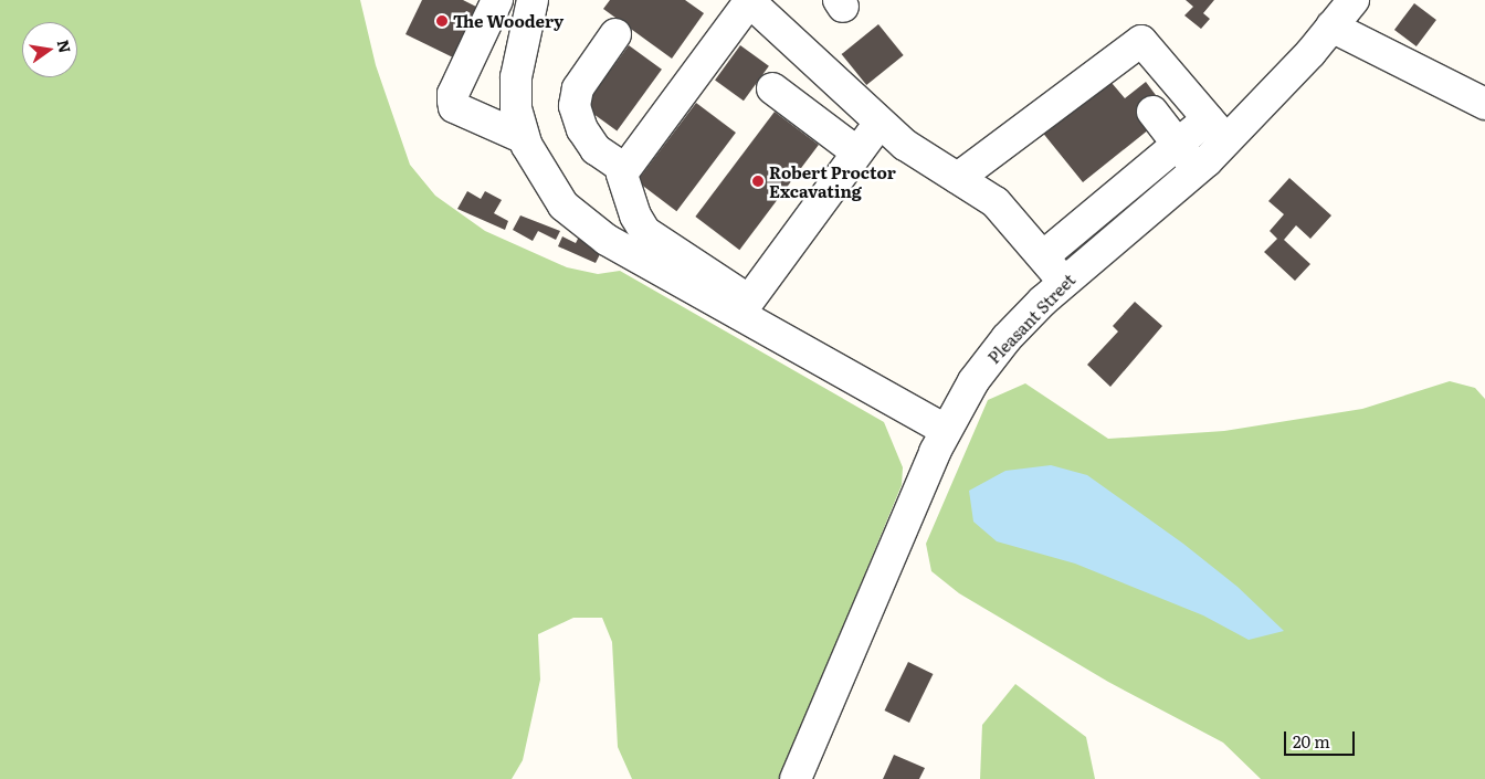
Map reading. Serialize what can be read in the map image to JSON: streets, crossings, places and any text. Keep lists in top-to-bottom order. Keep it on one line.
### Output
{"streets":{"street":["Pleasant Street"]},"places":["The Woodery","Robert Proctor Excavating"],"scale_bar":"20 m","north":"right"}
